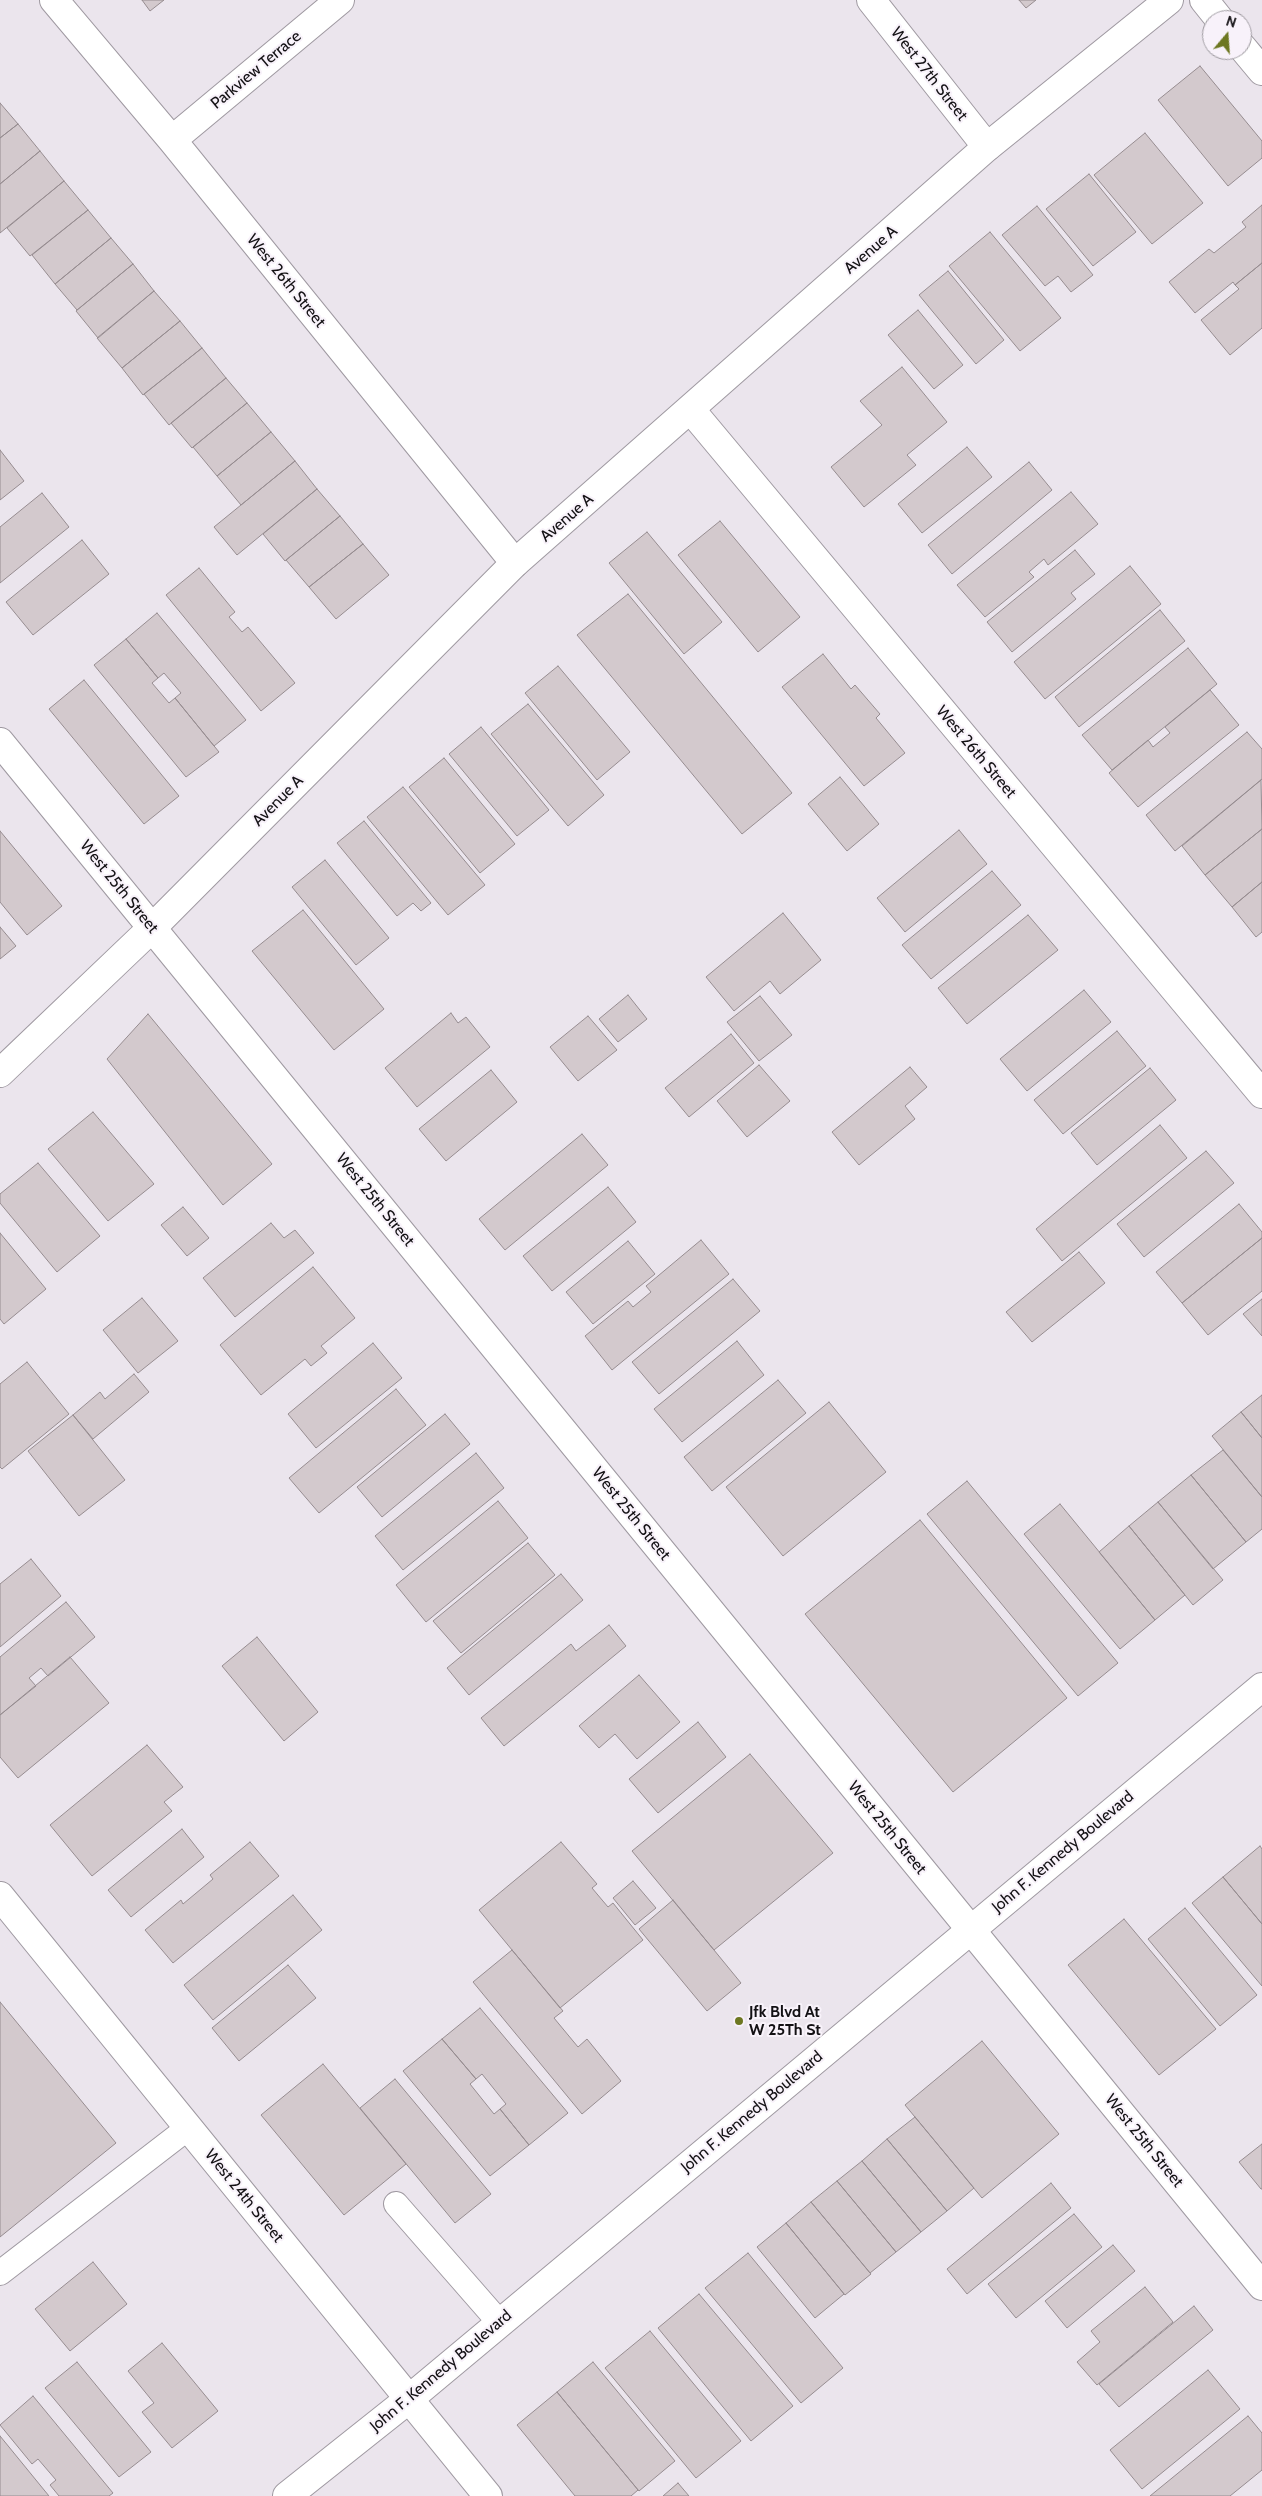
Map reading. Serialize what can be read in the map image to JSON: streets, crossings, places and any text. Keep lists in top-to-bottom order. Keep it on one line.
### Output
{"streets":{"street":["Parkview Terrace","West 27th Street","Avenue A","West 26th Street","West 25th Street","John F. Kennedy Boulevard","West 24th Street"]},"crossings":[["Parkview Terrace","West 26th Street"],["West 27th Street","Avenue A"],["Avenue A","West 26th Street"],["Avenue A","West 25th Street"],["West 25th Street","John F. Kennedy Boulevard"],["John F. Kennedy Boulevard","West 24th Street"]],"places":["Jfk Blvd At W 25Th St"],"north":"top"}
